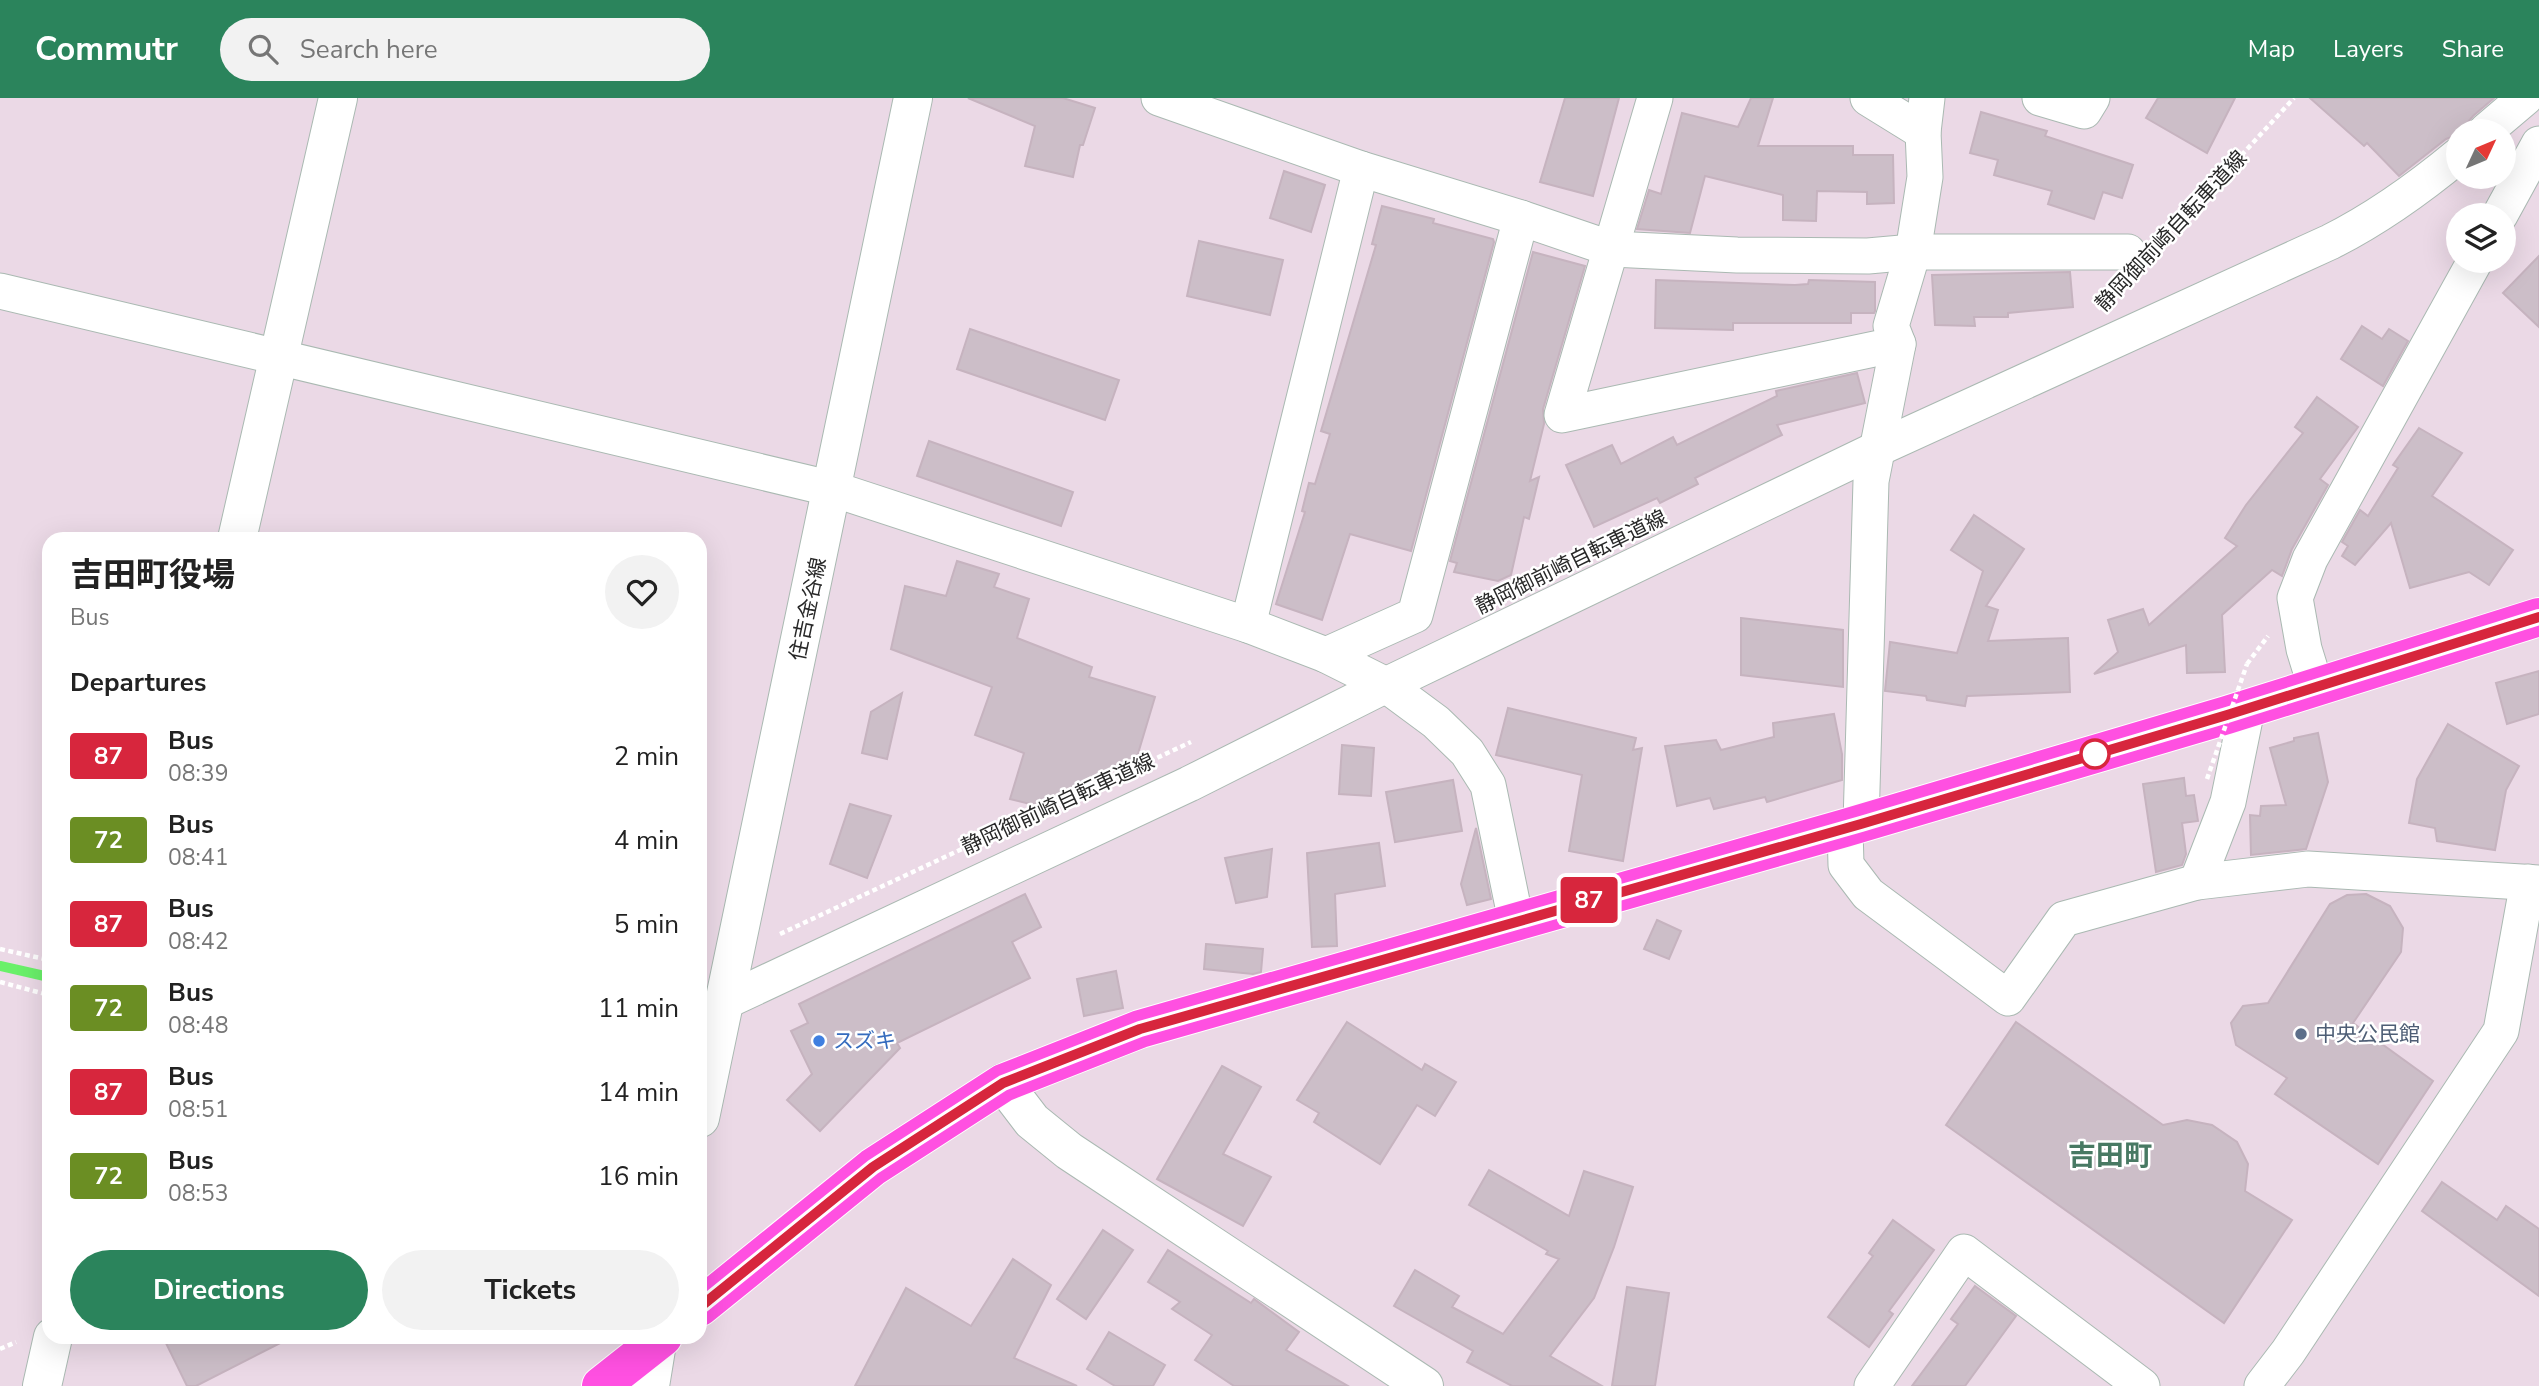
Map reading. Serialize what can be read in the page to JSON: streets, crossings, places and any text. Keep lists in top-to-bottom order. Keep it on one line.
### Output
{"streets":{"main road":["住吉金谷線"],"path":["静岡御前崎自転車道線"]},"districts":["吉田町"],"places":["中央公民館","スズキ"],"lines":["bus line 87"],"north":"top right","page":{"header":"Commutr","search":"Search here","nav":["Map","Layers","Share"],"on_map":"87","heading":[["吉田町役場","Bus"],"Departures"],"list":[{"mark":"87","name":"Bus","note":"08:39","value":"2 min"},{"mark":"72","name":"Bus","note":"08:41","value":"4 min"},{"mark":"87","name":"Bus","note":"08:42","value":"5 min"},{"mark":"72","name":"Bus","note":"08:48","value":"11 min"},{"mark":"87","name":"Bus","note":"08:51","value":"14 min"},{"mark":"72","name":"Bus","note":"08:53","value":"16 min"}],"buttons":["Directions","Tickets"]}}
